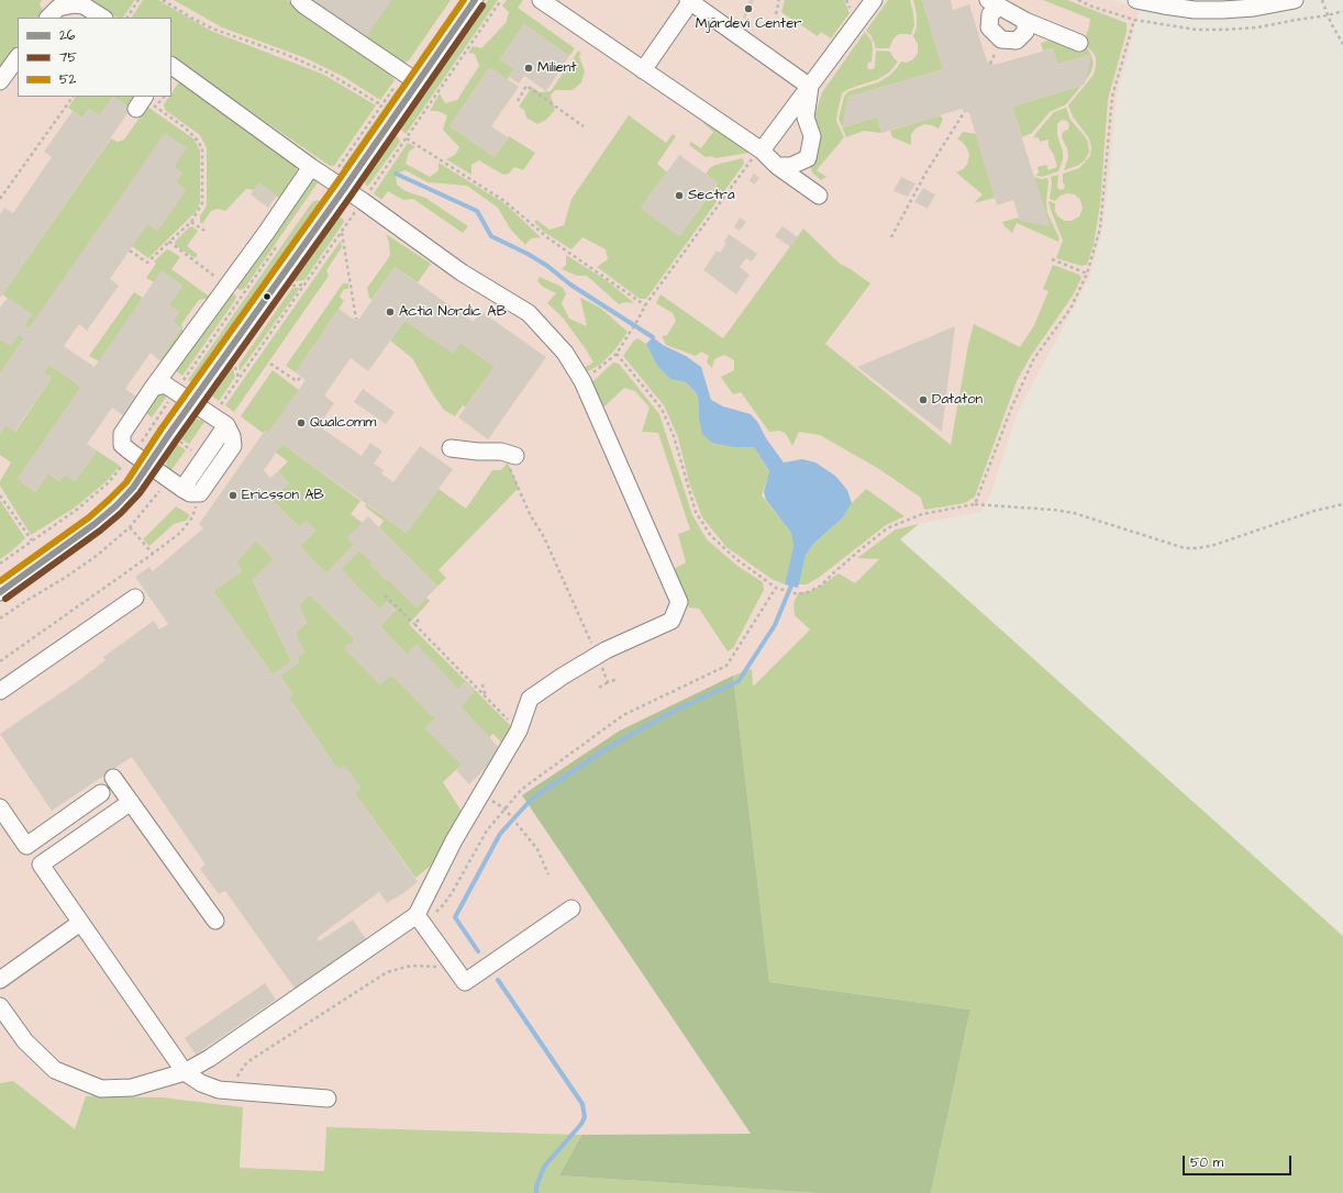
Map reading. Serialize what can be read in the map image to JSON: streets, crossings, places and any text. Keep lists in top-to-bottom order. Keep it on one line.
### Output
{"places":["Mjärdevi Center","Milient","Sectra","Actia Nordic AB","Dataton","Qualcomm","Ericsson AB"],"lines":["transit line 26","transit line 52","transit line 75"],"legend":["26","75","52"],"scale_bar":"50 m"}
